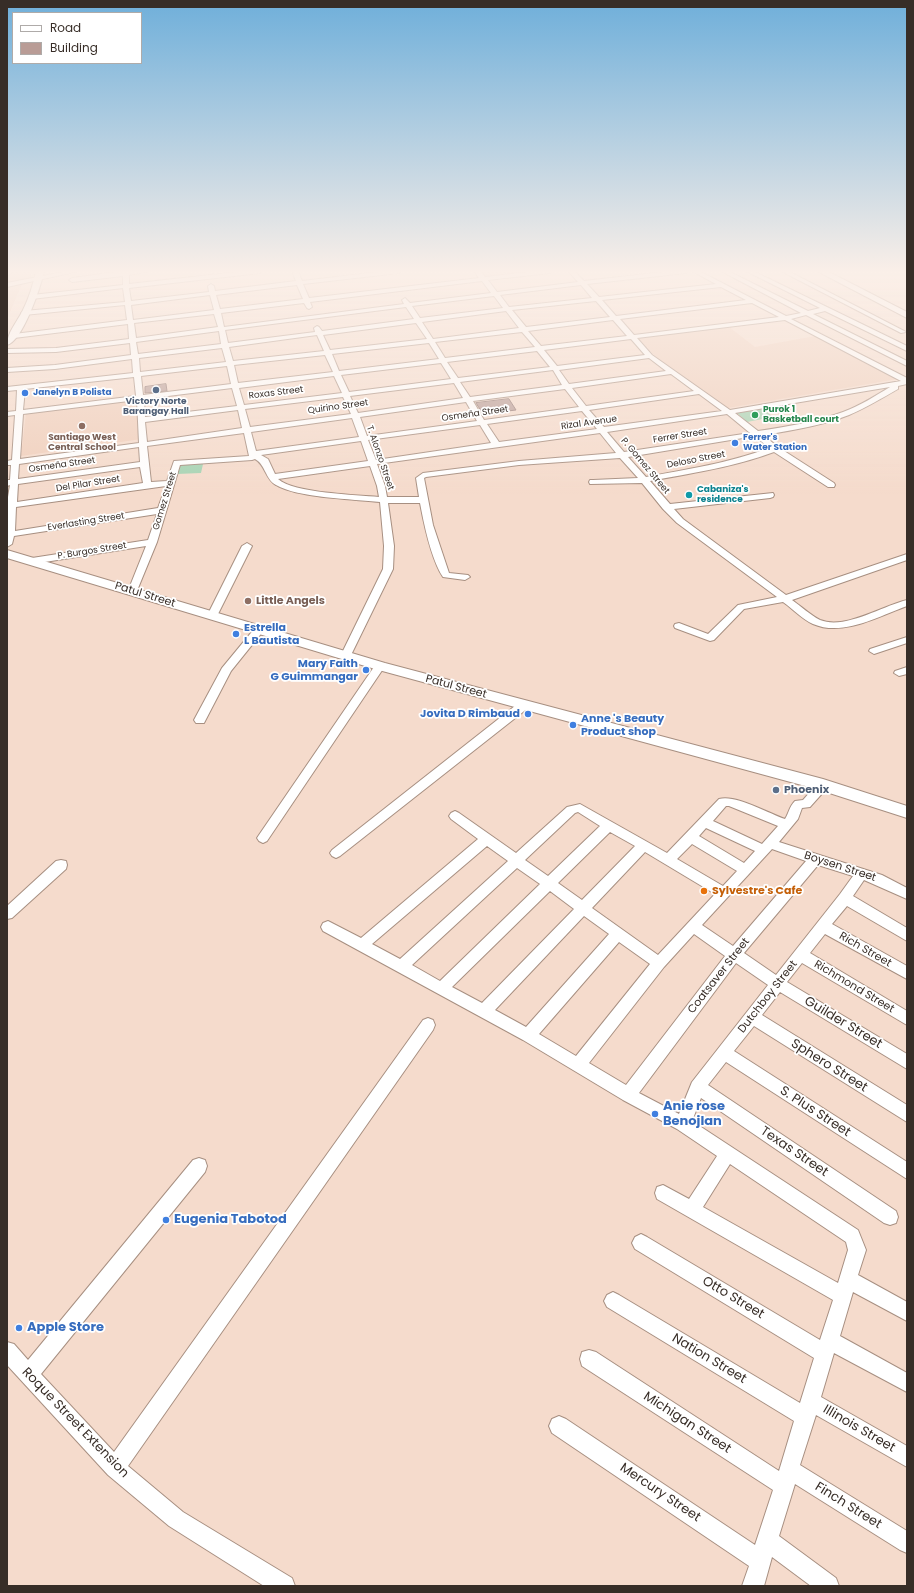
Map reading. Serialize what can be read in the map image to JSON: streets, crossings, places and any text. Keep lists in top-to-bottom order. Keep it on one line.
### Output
{"streets":{"main road":["Patul Street"],"street":["Roxas Street","Quirino Street","Osmeña Street","Rizal Avenue","Ferrer Street","T. Alonzo Street","Deloso Street","P. Gomez Street","Del Pilar Street","Gomez Street","Everlasting Street","P. Burgos Street","Boysen Street","Rich Street","Coatsaver Street","Richmond Street","Dutchboy Street","Guilder Street","Sphero Street","S. Plus Street","Texas Street","Otto Street","Nation Street","Roque Street Extension","Michigan Street","Illinois Street","Mercury Street","Finch Street"]},"crossings":[["Roxas Street","T. Alonzo Street"],["Roxas Street","P. Gomez Street"],["Quirino Street","T. Alonzo Street"],["Quirino Street","P. Gomez Street"],["Osmeña Street","T. Alonzo Street"],["Osmeña Street","P. Gomez Street"],["Osmeña Street","Gomez Street"],["Rizal Avenue","Ferrer Street"],["Rizal Avenue","T. Alonzo Street"],["Rizal Avenue","P. Gomez Street"],["Ferrer Street","P. Gomez Street"],["T. Alonzo Street","Patul Street"],["Deloso Street","P. Gomez Street"],["Del Pilar Street","Gomez Street"],["Gomez Street","Everlasting Street"],["Gomez Street","P. Burgos Street"],["Gomez Street","Patul Street"],["P. Burgos Street","Patul Street"],["Boysen Street","Coatsaver Street"],["Boysen Street","Dutchboy Street"],["Rich Street","Dutchboy Street"],["Coatsaver Street","Guilder Street"],["Richmond Street","Dutchboy Street"],["Dutchboy Street","Guilder Street"],["Dutchboy Street","Sphero Street"],["Dutchboy Street","S. Plus Street"],["Dutchboy Street","Texas Street"],["Nation Street","Illinois Street"],["Michigan Street","Finch Street"]],"places":["Victory Norte Barangay Hall","Janelyn B Polista","Purok 1 Basketball court","Santiago West Central School","Ferrer's Water Station","Cabaniza's residence","Little Angels","Estrella L Bautista","Mary Faith G Guimmangar","Jovita D Rimbaud","Anne 's Beauty Product shop","Phoenix","Sylvestre's Cafe","Anie rose Benojlan","Eugenia Tabotod","Apple Store"],"legend":["Road","Building"]}
